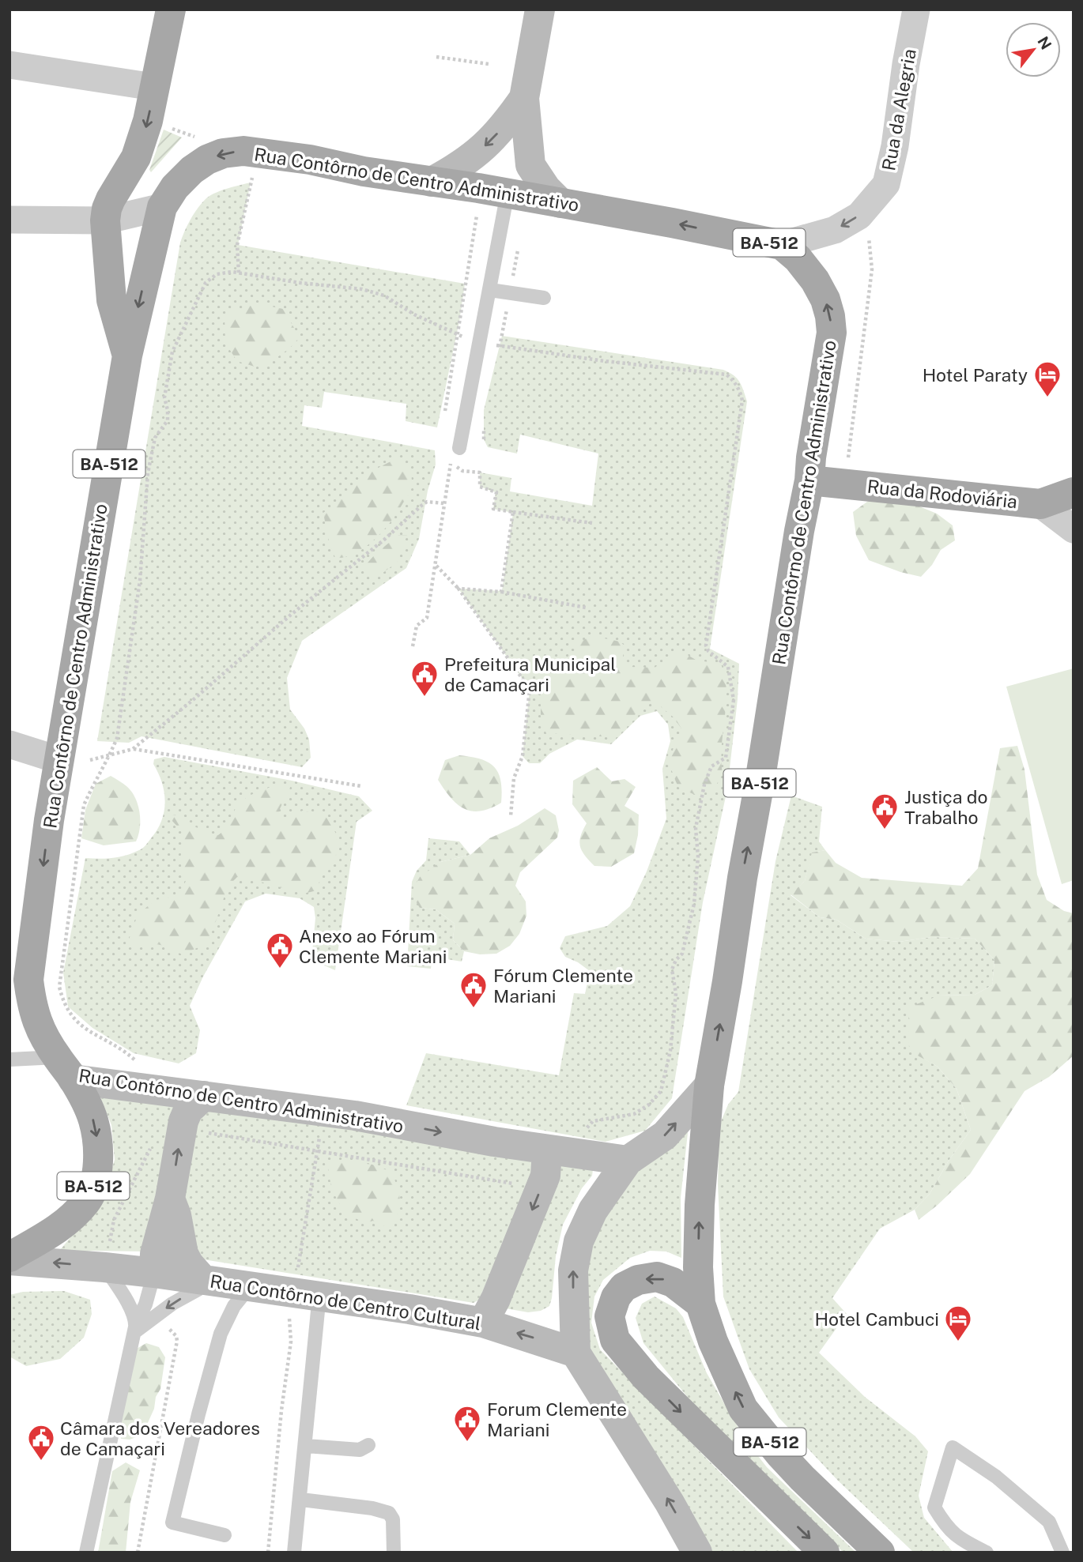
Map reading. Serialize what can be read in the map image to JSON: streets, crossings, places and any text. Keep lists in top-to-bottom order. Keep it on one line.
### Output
{"streets":{"main road":["Rua Contôrno de Centro Administrativo","BA-512","Rua da Rodoviária","Rua Contôrno de Centro Cultural"],"street":["Rua da Alegria"]},"crossings":[["Rua da Alegria","Rua Contôrno de Centro Administrativo"],["Rua Contôrno de Centro Administrativo","BA-512"],["Rua Contôrno de Centro Administrativo","Rua da Rodoviária"],["Rua Contôrno de Centro Administrativo","Rua Contôrno de Centro Cultural"]],"one_way":["Rua da Alegria"],"places":{"hotel":["Hotel Paraty","Hotel Cambuci"],"public building":["Prefeitura Municipal de Camaçari","Justiça do Trabalho","Anexo ao Fórum Clemente Mariani","Fórum Clemente Mariani","Forum Clemente Mariani","Câmara dos Vereadores de Camaçari"]},"north":"top right"}
